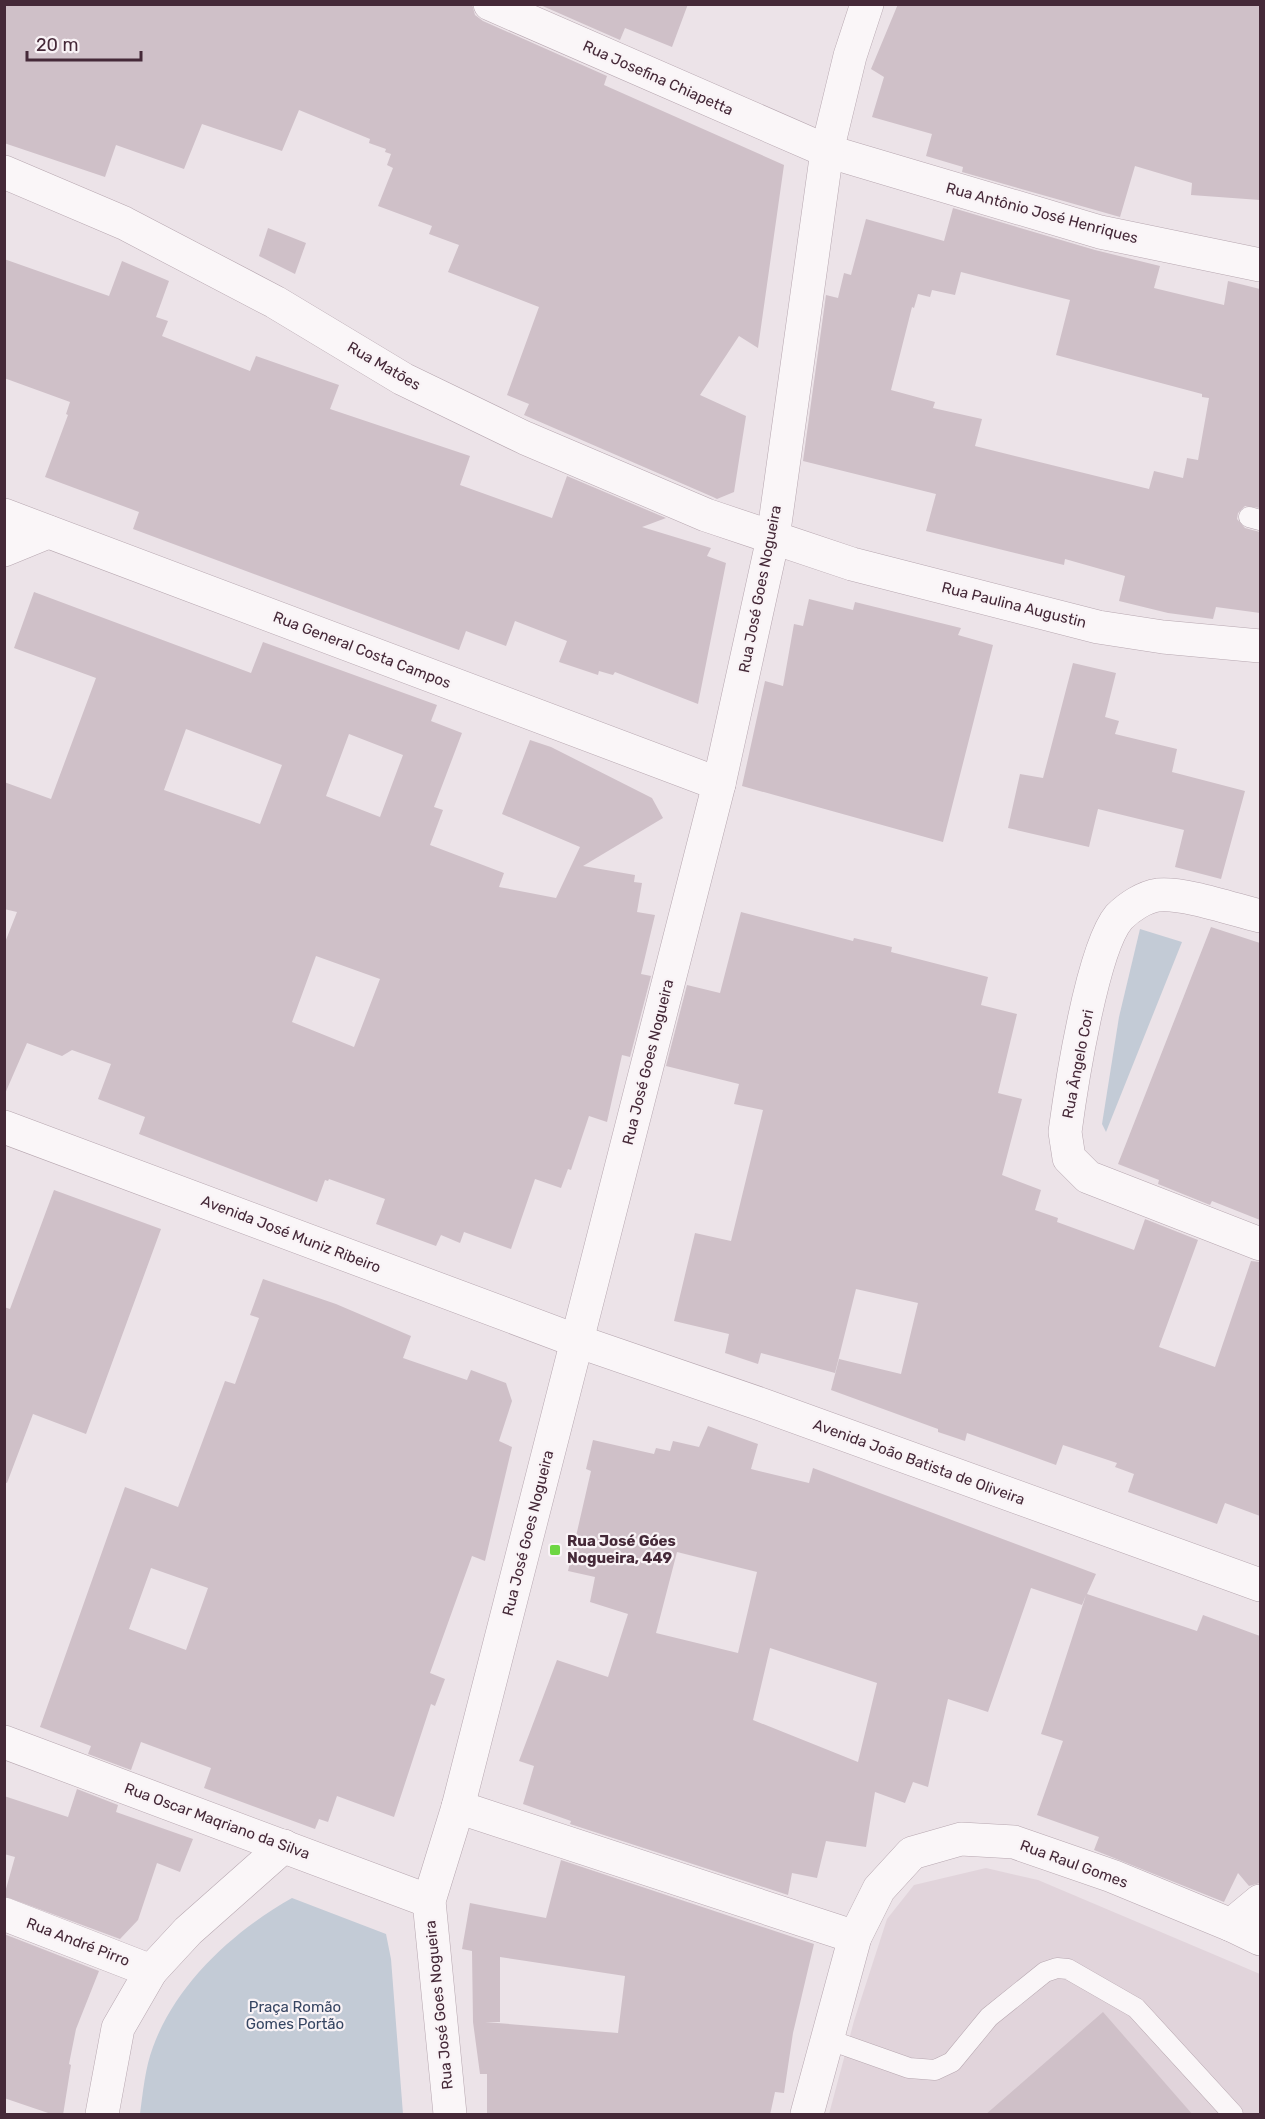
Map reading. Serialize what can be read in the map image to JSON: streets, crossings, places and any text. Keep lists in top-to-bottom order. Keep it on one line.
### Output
{"streets":{"street":["Rua Josefina Chiapetta","Rua Antônio José Henriques","Rua Matões","Rua José Goes Nogueira","Rua Paulina Augustin","Rua General Costa Campos","Rua Ângelo Cori","Avenida José Muniz Ribeiro","Avenida João Batista de Oliveira","Rua Oscar Maqriano da Silva","Rua Raul Gomes","Rua André Pirro"]},"crossings":[["Rua Josefina Chiapetta","Rua Antônio José Henriques"],["Rua Josefina Chiapetta","Rua José Goes Nogueira"],["Rua Antônio José Henriques","Rua José Goes Nogueira"],["Rua Matões","Rua José Goes Nogueira"],["Rua Matões","Rua Paulina Augustin"],["Rua José Goes Nogueira","Rua Paulina Augustin"],["Rua José Goes Nogueira","Rua General Costa Campos"],["Rua José Goes Nogueira","Avenida José Muniz Ribeiro"],["Rua José Goes Nogueira","Avenida João Batista de Oliveira"],["Rua José Goes Nogueira","Rua Oscar Maqriano da Silva"],["Avenida José Muniz Ribeiro","Avenida João Batista de Oliveira"]],"parks":["Praça Romão Gomes Portão"],"places":{"transit":["Rua José Góes Nogueira, 449"]},"scale_bar":"20 m"}
